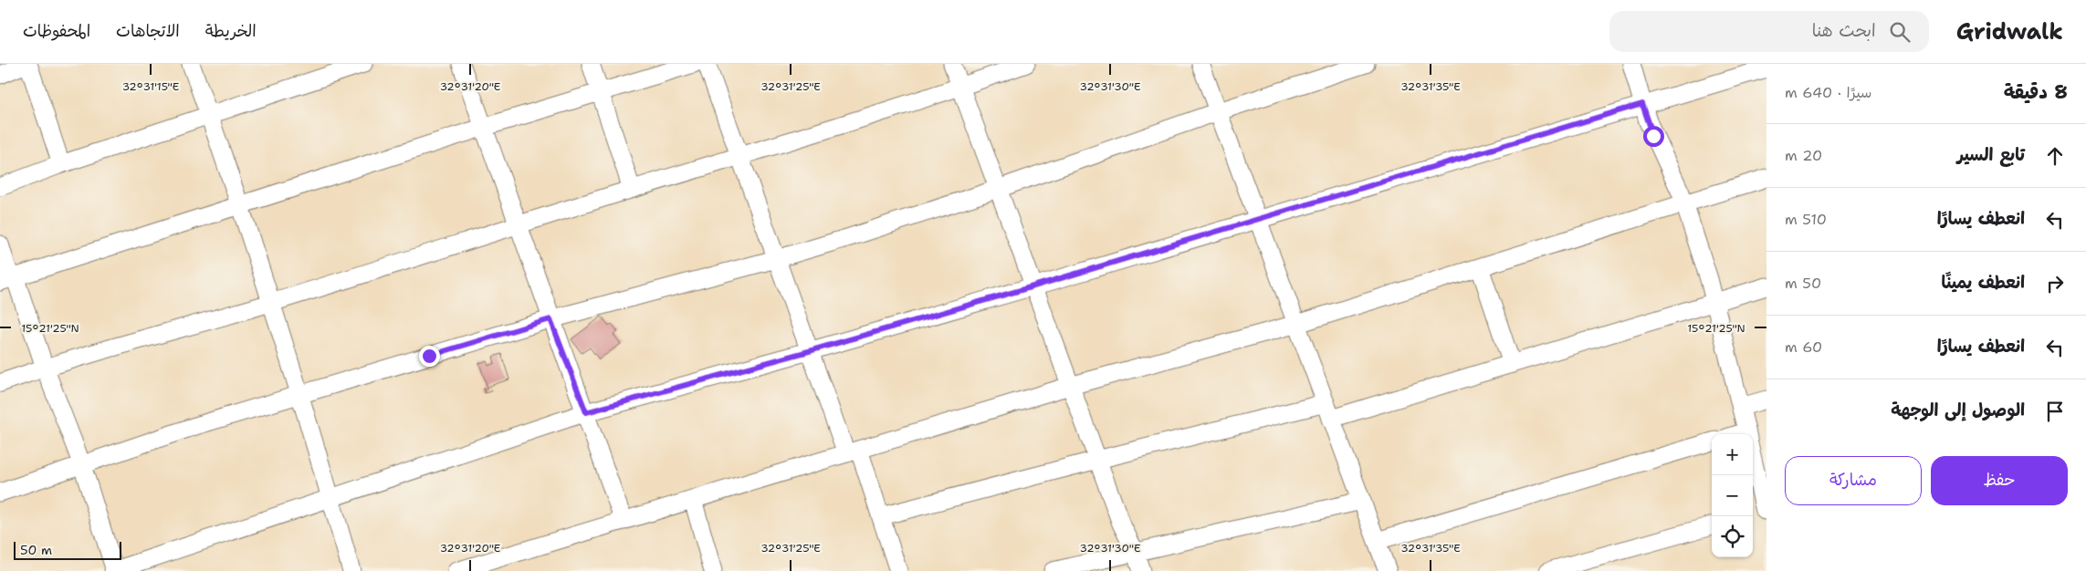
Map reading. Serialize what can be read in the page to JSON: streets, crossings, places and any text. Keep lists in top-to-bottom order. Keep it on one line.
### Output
{"scale_bar":"50 m","page":{"header":"Gridwalk","search":"ابحث هنا","nav":["الخريطة","الاتجاهات","المحفوظات"],"heading":["8 دقيقة","سيرًا · 640 m"],"list":[["تابع السير","20 m"],["انعطف يسارًا","510 m"],["انعطف يمينًا","50 m"],["انعطف يسارًا","60 m"],"الوصول إلى الوجهة"],"map_buttons":["+","−"],"buttons":["حفظ","مشاركة"],"scale":"50 m"},"coordinates":["32°31'15\"E","32°31'20\"E","32°31'25\"E","32°31'30\"E","32°31'35\"E","15°21'25\"N"]}
